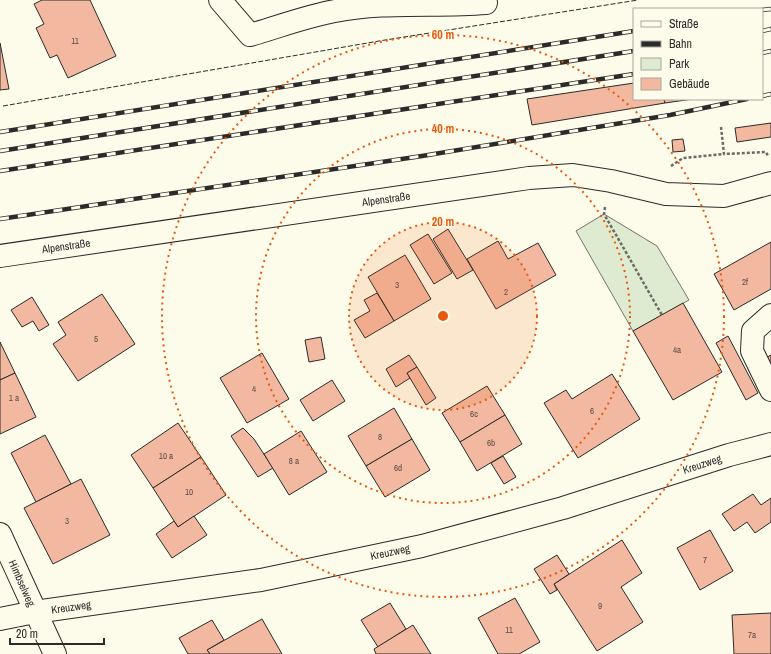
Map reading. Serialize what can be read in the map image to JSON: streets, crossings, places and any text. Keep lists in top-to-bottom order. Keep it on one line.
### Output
{"streets":{"street":["Alpenstraße","Kreuzweg","Himbselweg"]},"crossings":[["Kreuzweg","Himbselweg"]],"house_numbers":["11","2f","3","2","5","4a","4","1 a","6","6c","8","6b","10 a","8 a","6d","10","3","7","9","11","7a"],"legend":["Straße","Bahn","Park","Gebäude"],"scale_bar":"20 m","rings":["60 m","40 m","20 m"]}
